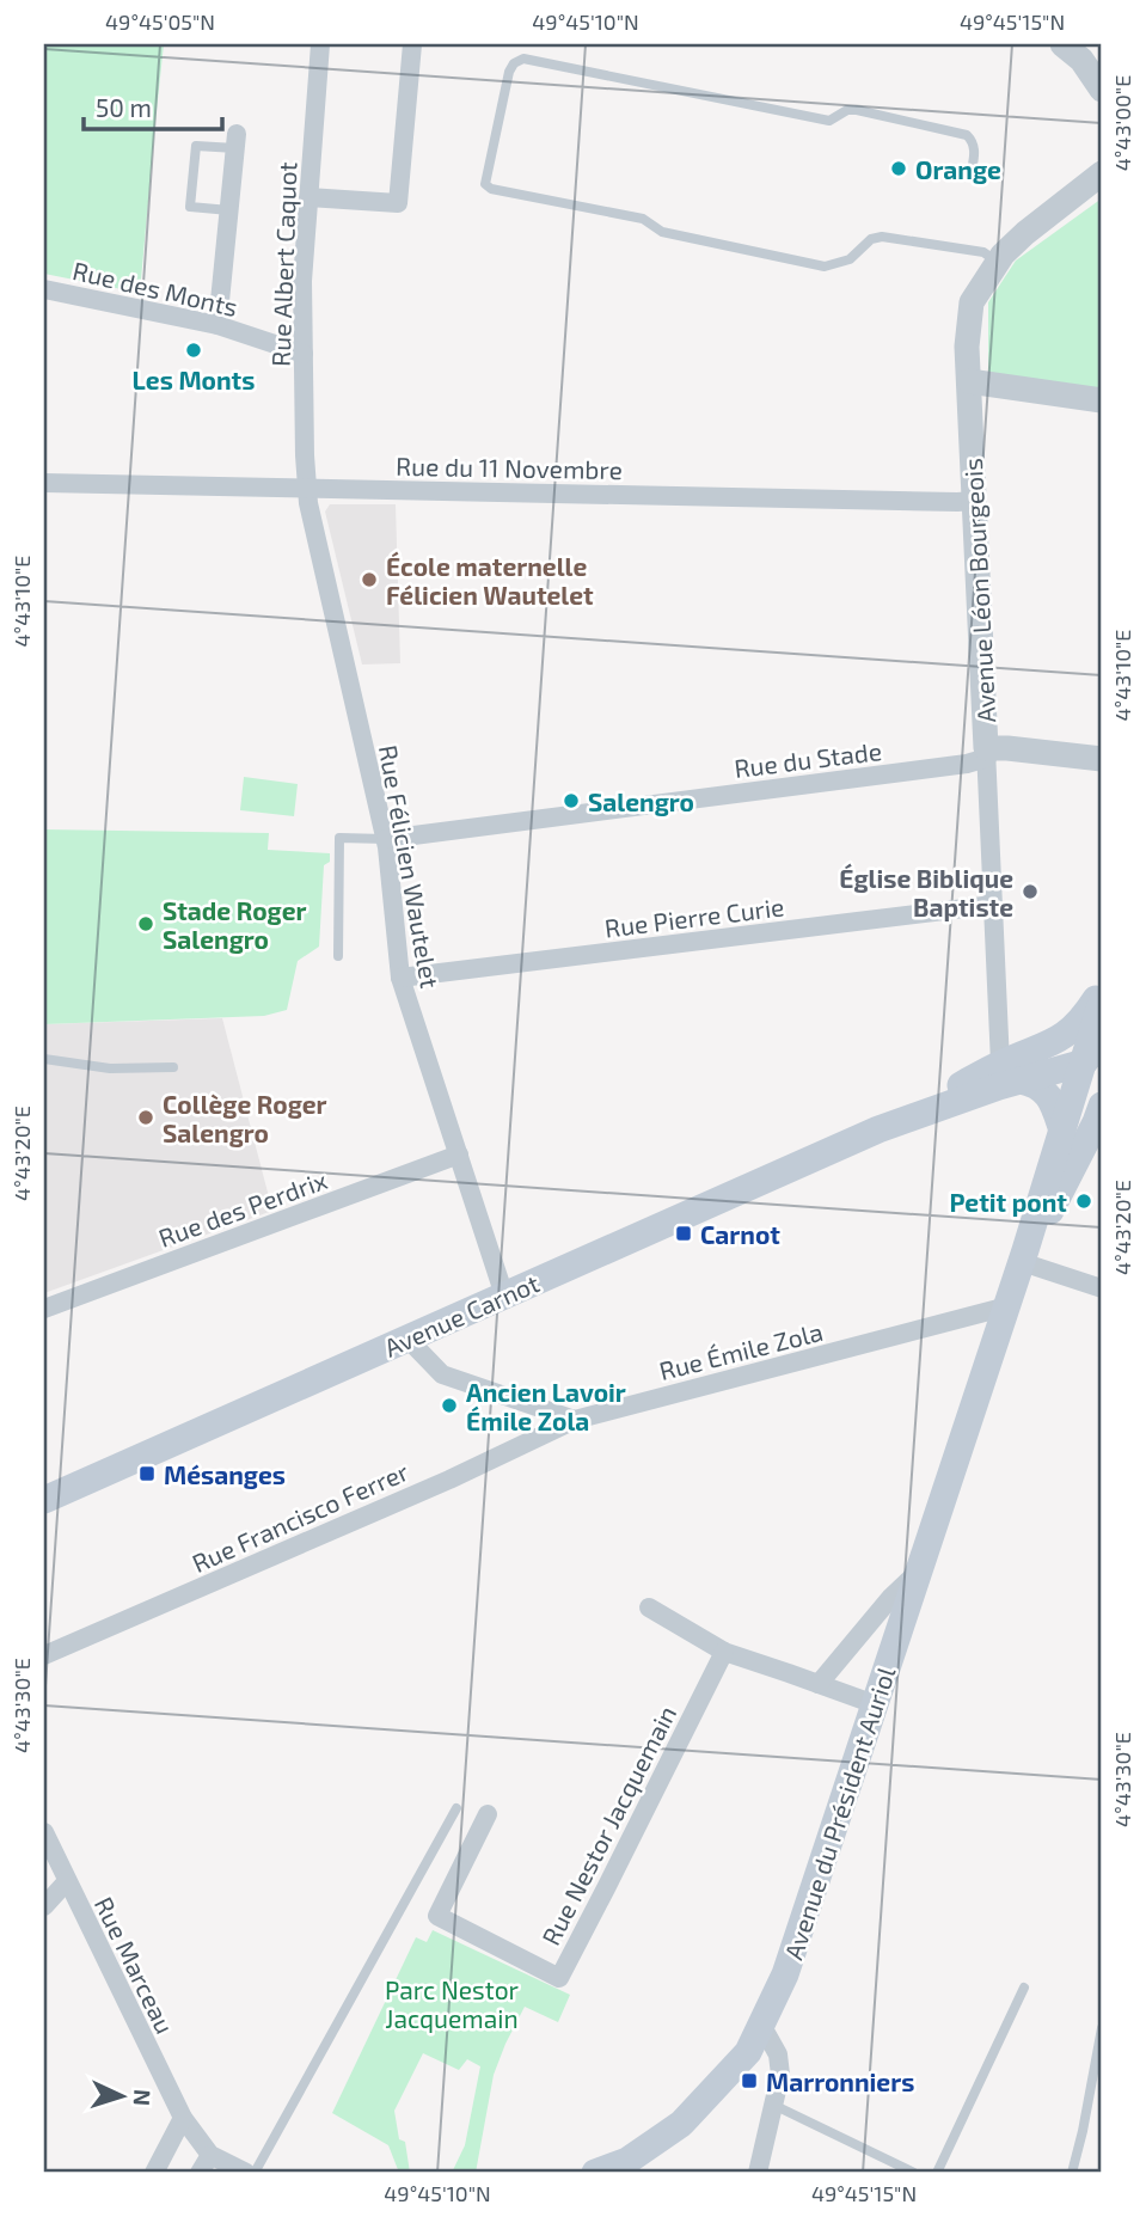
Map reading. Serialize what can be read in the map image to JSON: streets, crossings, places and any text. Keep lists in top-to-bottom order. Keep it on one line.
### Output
{"streets":{"main road":["Avenue Carnot","Avenue du Président Auriol"],"street":["Rue Albert Caquot","Rue des Monts","Rue du 11 Novembre","Avenue Léon Bourgeois","Rue du Stade","Rue Félicien Wautelet","Rue Pierre Curie","Rue des Perdrix","Rue Émile Zola","Rue Francisco Ferrer","Rue Nestor Jacquemain","Rue Marceau"]},"crossings":[["Rue Albert Caquot","Rue des Monts"],["Rue Albert Caquot","Rue du 11 Novembre"],["Rue Albert Caquot","Rue Félicien Wautelet"],["Rue du 11 Novembre","Avenue Léon Bourgeois"],["Rue du 11 Novembre","Rue Félicien Wautelet"],["Avenue Léon Bourgeois","Rue du Stade"],["Avenue Léon Bourgeois","Rue Pierre Curie"],["Avenue Léon Bourgeois","Avenue Carnot"],["Rue du Stade","Rue Félicien Wautelet"],["Rue Félicien Wautelet","Rue Pierre Curie"],["Rue Félicien Wautelet","Rue des Perdrix"],["Rue Félicien Wautelet","Avenue Carnot"],["Avenue Carnot","Avenue du Président Auriol"],["Rue Émile Zola","Rue Francisco Ferrer"],["Rue Émile Zola","Avenue du Président Auriol"]],"parks":["Parc Nestor Jacquemain"],"places":{"other":["Orange","Les Monts","École maternelle Félicien Wautelet","Salengro","Église Biblique Baptiste","Stade Roger Salengro","Collège Roger Salengro","Petit pont","Ancien Lavoir Émile Zola"],"transit":["Carnot","Mésanges","Marronniers"]},"scale_bar":"50 m","north":"right","coordinates":["49°45'05\"N","49°45'10\"N","49°45'15\"N","4°43'00\"E","4°43'10\"E","4°43'20\"E","4°43'30\"E"]}
